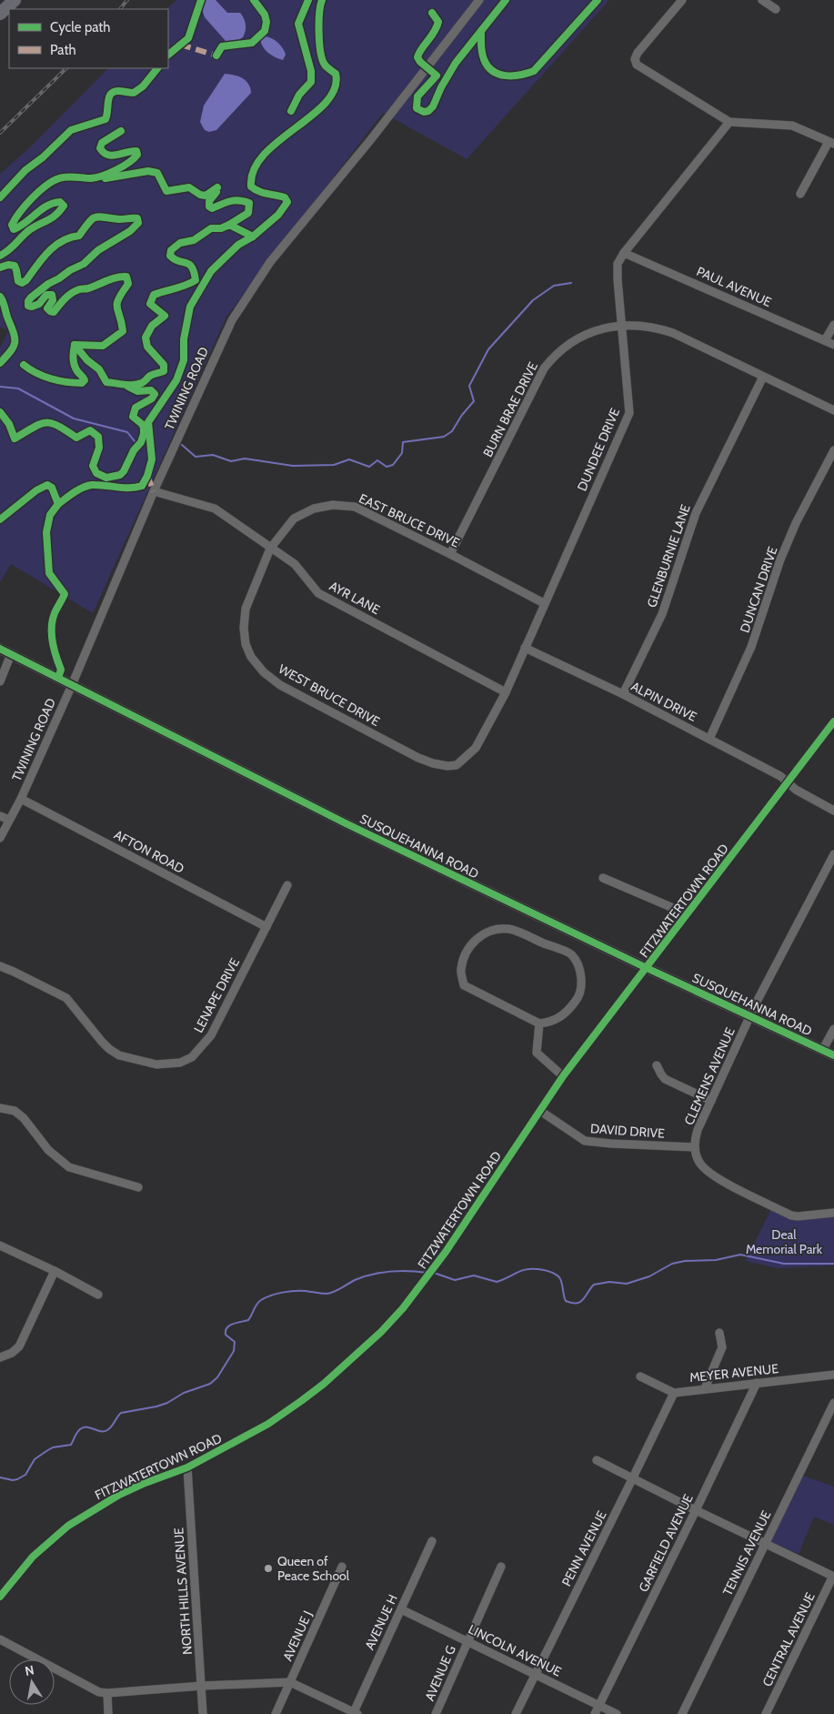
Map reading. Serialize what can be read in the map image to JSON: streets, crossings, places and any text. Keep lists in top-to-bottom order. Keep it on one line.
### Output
{"streets":{"main road":["SUSQUEHANNA ROAD"],"street":["PAUL AVENUE","TWINING ROAD","BURN BRAE DRIVE","DUNDEE DRIVE","EAST BRUCE DRIVE","GLENBURNIE LANE","DUNCAN DRIVE","AYR LANE","WEST BRUCE DRIVE","ALPIN DRIVE","AFTON ROAD","FITZWATERTOWN ROAD","LENAPE DRIVE","CLEMENS AVENUE","DAVID DRIVE","MEYER AVENUE","GARFIELD AVENUE","PENN AVENUE","TENNIS AVENUE","NORTH HILLS AVENUE","AVENUE H","AVENUE J","CENTRAL AVENUE","LINCOLN AVENUE","AVENUE G"]},"crossings":[["PAUL AVENUE","DUNDEE DRIVE"],["TWINING ROAD","AYR LANE"],["TWINING ROAD","SUSQUEHANNA ROAD"],["TWINING ROAD","AFTON ROAD"],["BURN BRAE DRIVE","DUNDEE DRIVE"],["BURN BRAE DRIVE","EAST BRUCE DRIVE"],["BURN BRAE DRIVE","GLENBURNIE LANE"],["DUNDEE DRIVE","EAST BRUCE DRIVE"],["DUNDEE DRIVE","AYR LANE"],["DUNDEE DRIVE","WEST BRUCE DRIVE"],["DUNDEE DRIVE","ALPIN DRIVE"],["EAST BRUCE DRIVE","AYR LANE"],["EAST BRUCE DRIVE","WEST BRUCE DRIVE"],["GLENBURNIE LANE","ALPIN DRIVE"],["DUNCAN DRIVE","ALPIN DRIVE"],["AYR LANE","WEST BRUCE DRIVE"],["ALPIN DRIVE","FITZWATERTOWN ROAD"],["SUSQUEHANNA ROAD","FITZWATERTOWN ROAD"],["SUSQUEHANNA ROAD","CLEMENS AVENUE"],["AFTON ROAD","LENAPE DRIVE"],["FITZWATERTOWN ROAD","DAVID DRIVE"],["FITZWATERTOWN ROAD","NORTH HILLS AVENUE"],["CLEMENS AVENUE","DAVID DRIVE"],["MEYER AVENUE","GARFIELD AVENUE"],["MEYER AVENUE","PENN AVENUE"],["GARFIELD AVENUE","LINCOLN AVENUE"],["PENN AVENUE","LINCOLN AVENUE"],["AVENUE H","LINCOLN AVENUE"],["LINCOLN AVENUE","AVENUE G"]],"parks":["Deal Memorial Park"],"places":["Queen of Peace School"],"legend":["Cycle path","Path"],"north":"top"}
